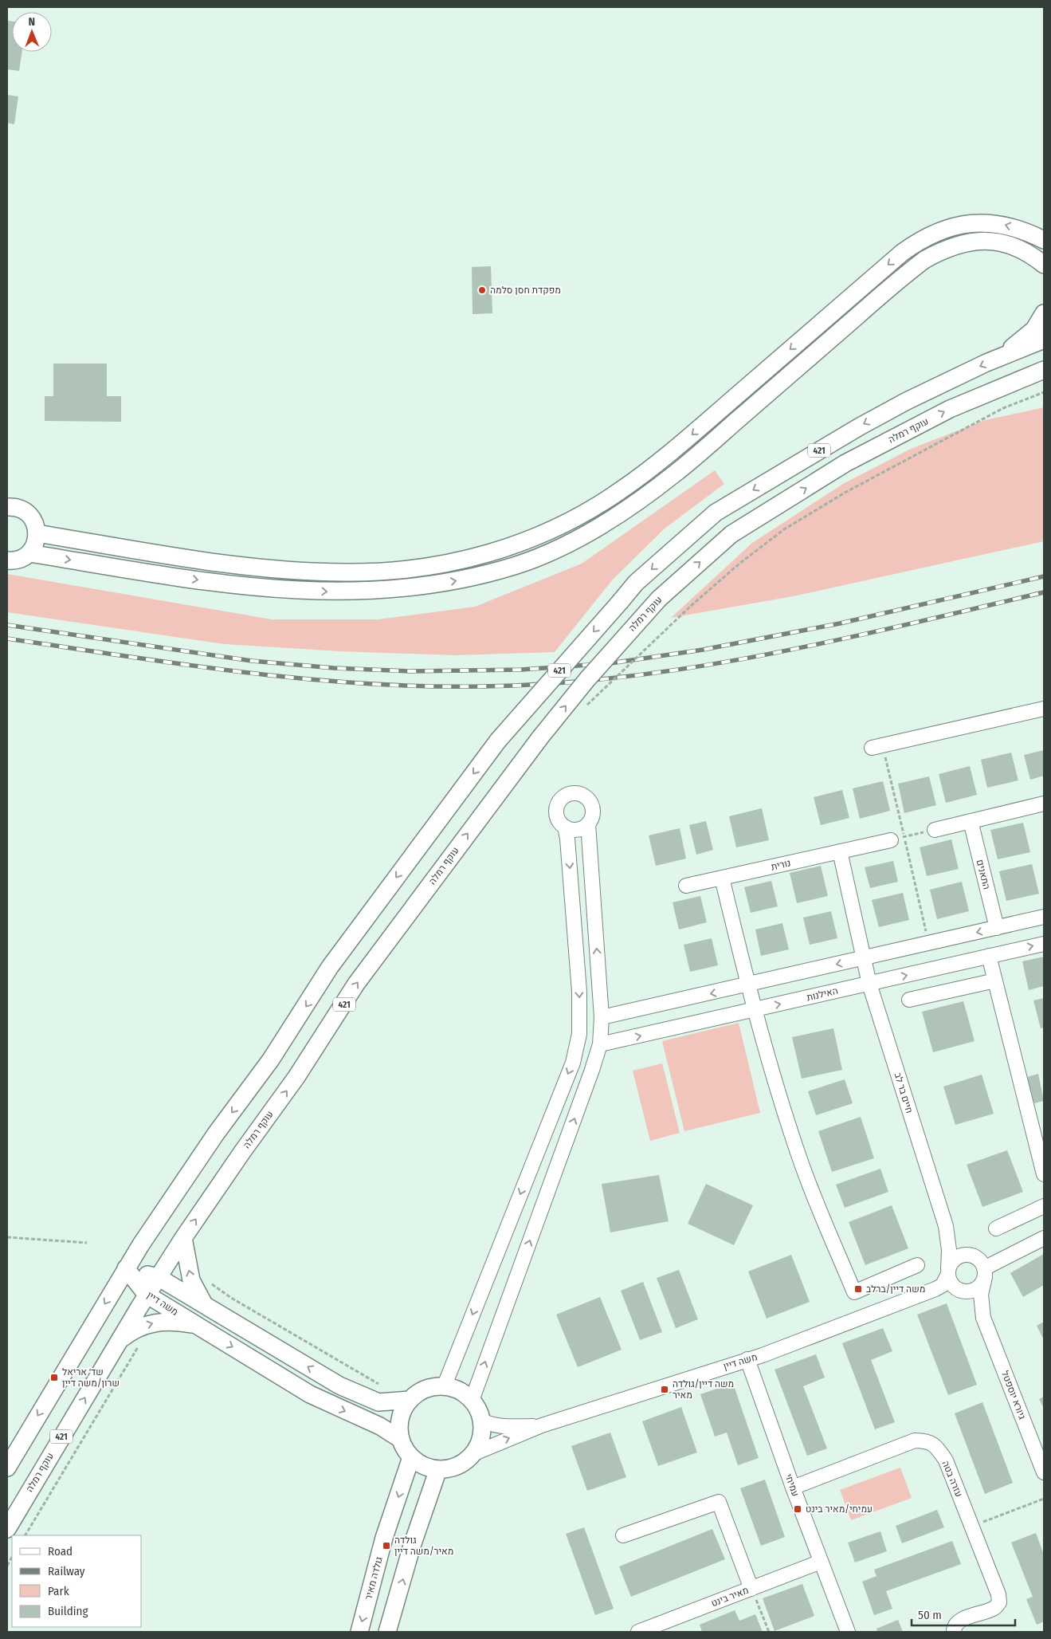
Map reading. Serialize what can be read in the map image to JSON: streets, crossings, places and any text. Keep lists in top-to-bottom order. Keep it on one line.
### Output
{"streets":{"main road":["עוקף רמלה","421","משה דיין","גולדה מאיר"],"street":["נורית","התאנים","האילנות","חיים בר לב","גיורא יוספטל","עזרה בטה","עמיחי","מאיר בינט"]},"crossings":[["עוקף רמלה","משה דיין"],["421","משה דיין"],["האילנות","חיים בר לב"],["חיים בר לב","משה דיין"],["חיים בר לב","גיורא יוספטל"],["משה דיין","גיורא יוספטל"],["משה דיין","עמיחי"],["משה דיין","גולדה מאיר"],["עזרה בטה","עמיחי"],["עמיחי","מאיר בינט"]],"places":{"other":["מפקדת חסן סלמה"],"transit":["משה דיין/ברלב","שד׳ אריאל שרון/משה דיין","משה דיין/גולדה מאיר","עמיחי/מאיר בינט","גולדה מאיר/משה דיין"]},"legend":["Road","Railway","Park","Building"],"scale_bar":"50 m","north":"top"}
